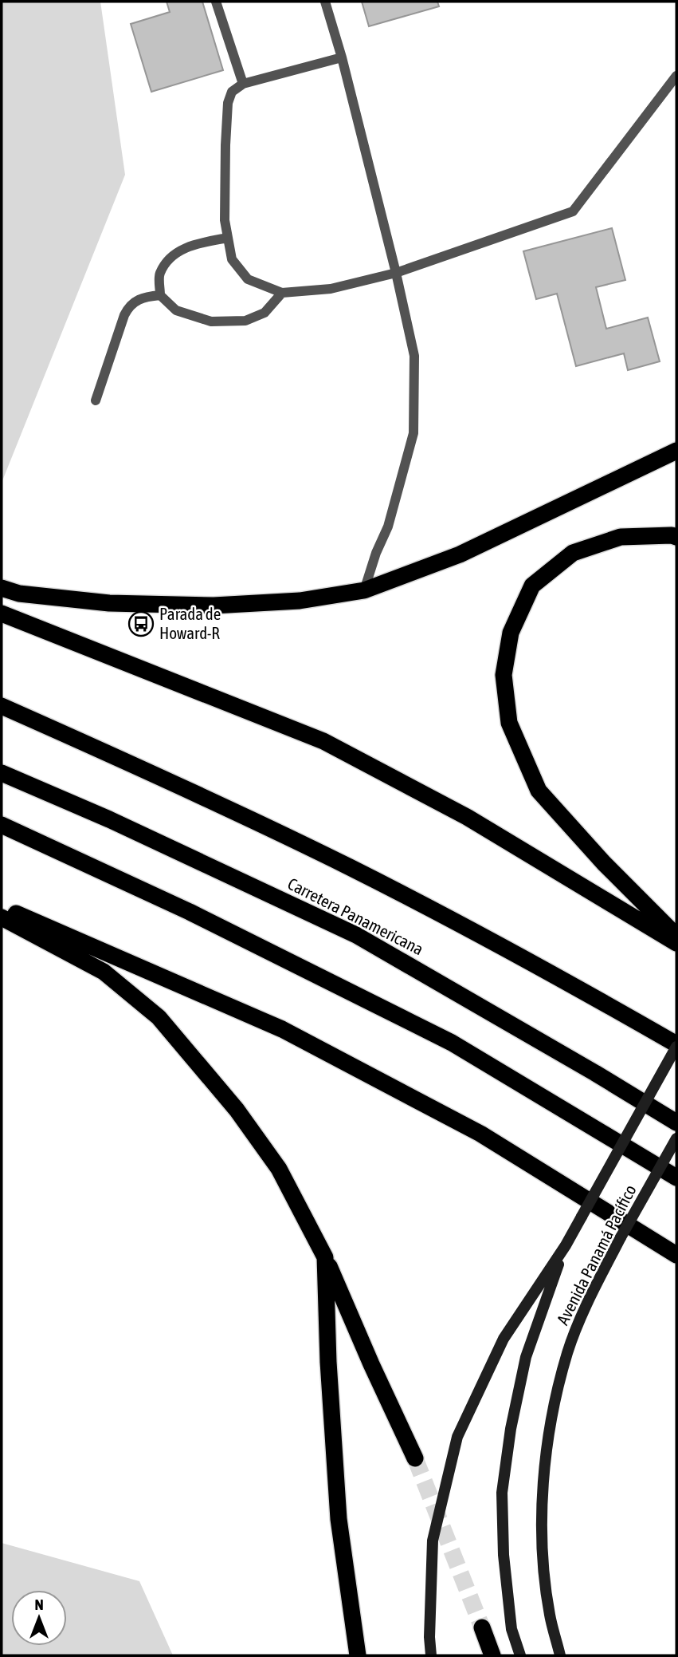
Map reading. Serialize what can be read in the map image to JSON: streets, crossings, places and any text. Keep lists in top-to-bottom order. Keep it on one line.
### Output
{"streets":{"highway":["Carretera Panamericana"],"main road":["Avenida Panamá Pacífico"]},"places":{"bus stop":["Parada de Howard-R"]},"north":"top"}
